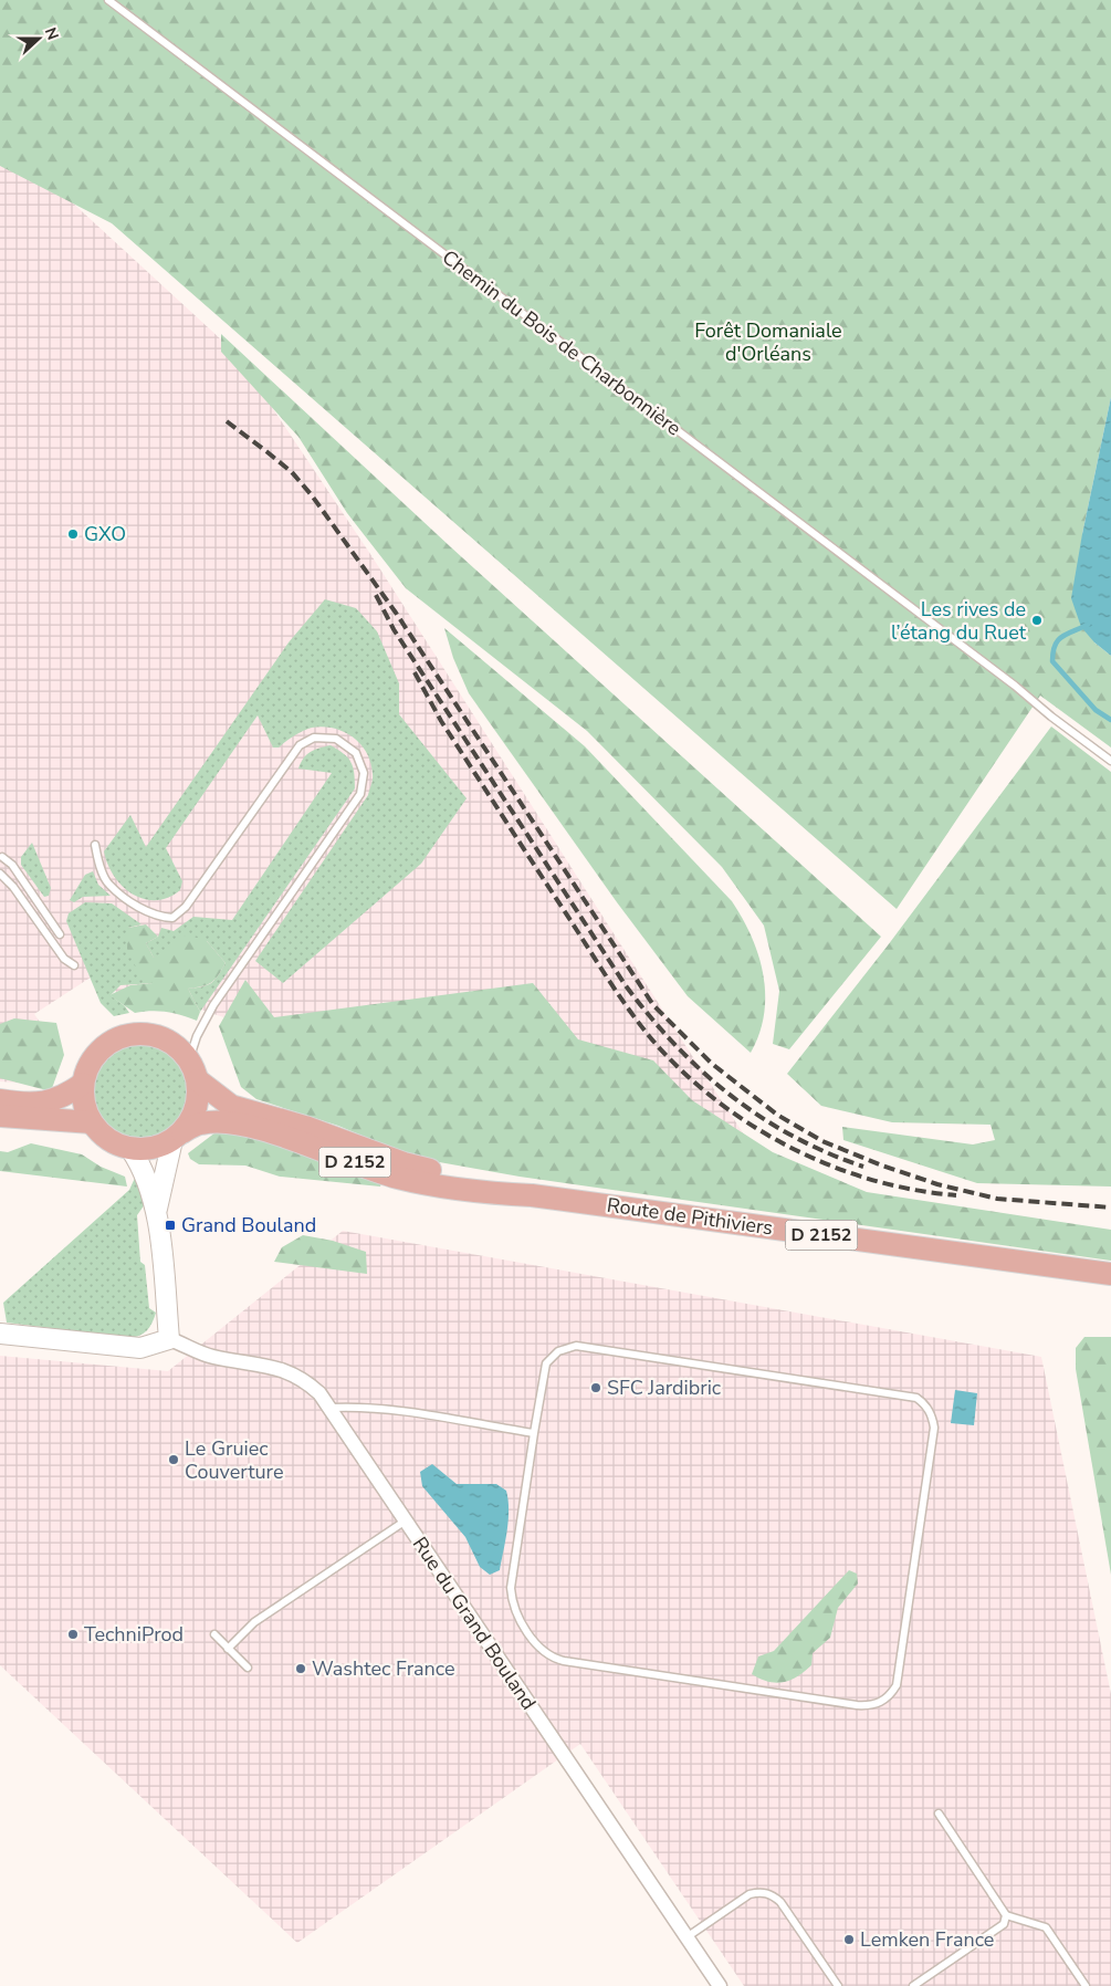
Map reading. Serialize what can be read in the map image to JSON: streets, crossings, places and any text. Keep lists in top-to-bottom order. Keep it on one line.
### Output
{"streets":{"main road":["D 2152","Route de Pithiviers"],"street":["Rue du Grand Bouland"],"lane":["Chemin du Bois de Charbonnière"]},"parks":["Forêt Domaniale d'Orléans"],"places":{"other":["GXO","Les rives de l’étang du Ruet","SFC Jardibric","Le Gruiec Couverture","TechniProd","Washtec France","Lemken France"],"transit":["Grand Bouland"]},"north":"right"}
